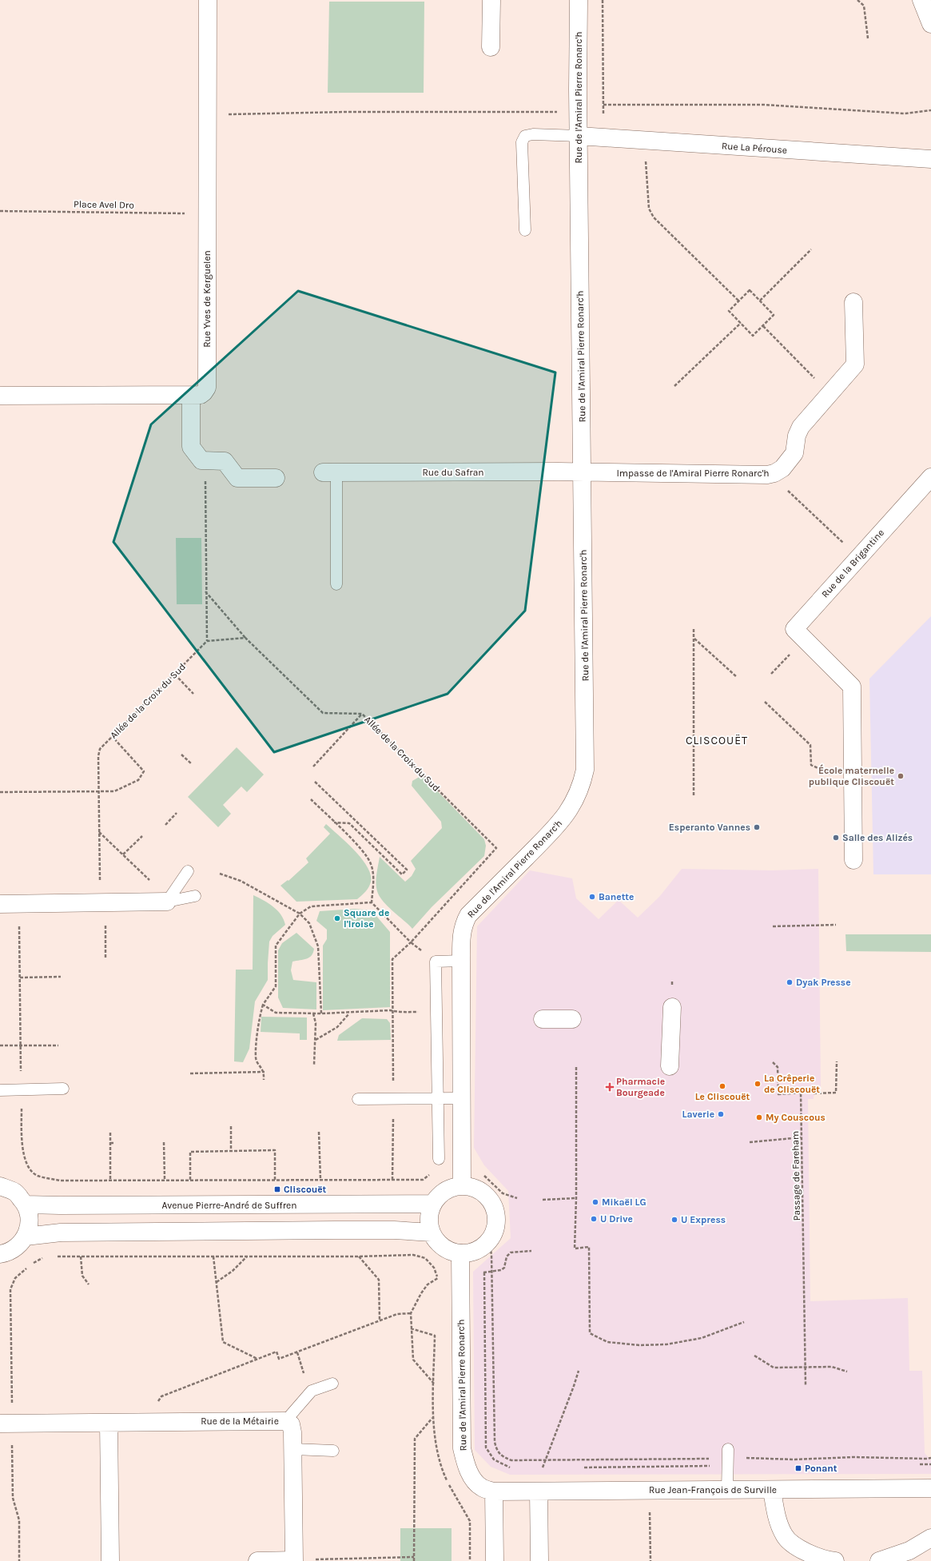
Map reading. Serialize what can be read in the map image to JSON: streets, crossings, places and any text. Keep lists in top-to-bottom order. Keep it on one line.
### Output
{"streets":{"street":["Rue de l'Amiral Pierre Ronarc'h","Rue La Pérouse","Rue Yves de Kerguelen","Rue du Safran","Impasse de l'Amiral Pierre Ronarc'h","Rue de la Brigantine","Avenue Pierre-André de Suffren","Rue de la Métairie","Rue Jean-François de Surville"],"path":["Place Avel Dro","Allée de la Croix du Sud","Passage de Fareham"]},"crossings":[["Rue de l'Amiral Pierre Ronarc'h","Rue La Pérouse"],["Rue de l'Amiral Pierre Ronarc'h","Rue du Safran"],["Rue de l'Amiral Pierre Ronarc'h","Impasse de l'Amiral Pierre Ronarc'h"],["Rue de l'Amiral Pierre Ronarc'h","Avenue Pierre-André de Suffren"],["Rue de l'Amiral Pierre Ronarc'h","Rue Jean-François de Surville"],["Place Avel Dro","Rue Yves de Kerguelen"],["Rue du Safran","Impasse de l'Amiral Pierre Ronarc'h"]],"districts":["CLISCOUËT"],"places":{"other":["École maternelle publique Cliscouët","Esperanto Vannes","Salle des Alizés","Banette","Square de l'Iroise","Dyak Presse","La Crêperie de Cliscouët","Le Cliscouët","Laverie","My Couscous","Mikaël LG","U Drive","U Express"],"health":["Pharmacie Bourgeade"],"transit":["Cliscouët","Ponant"]}}
